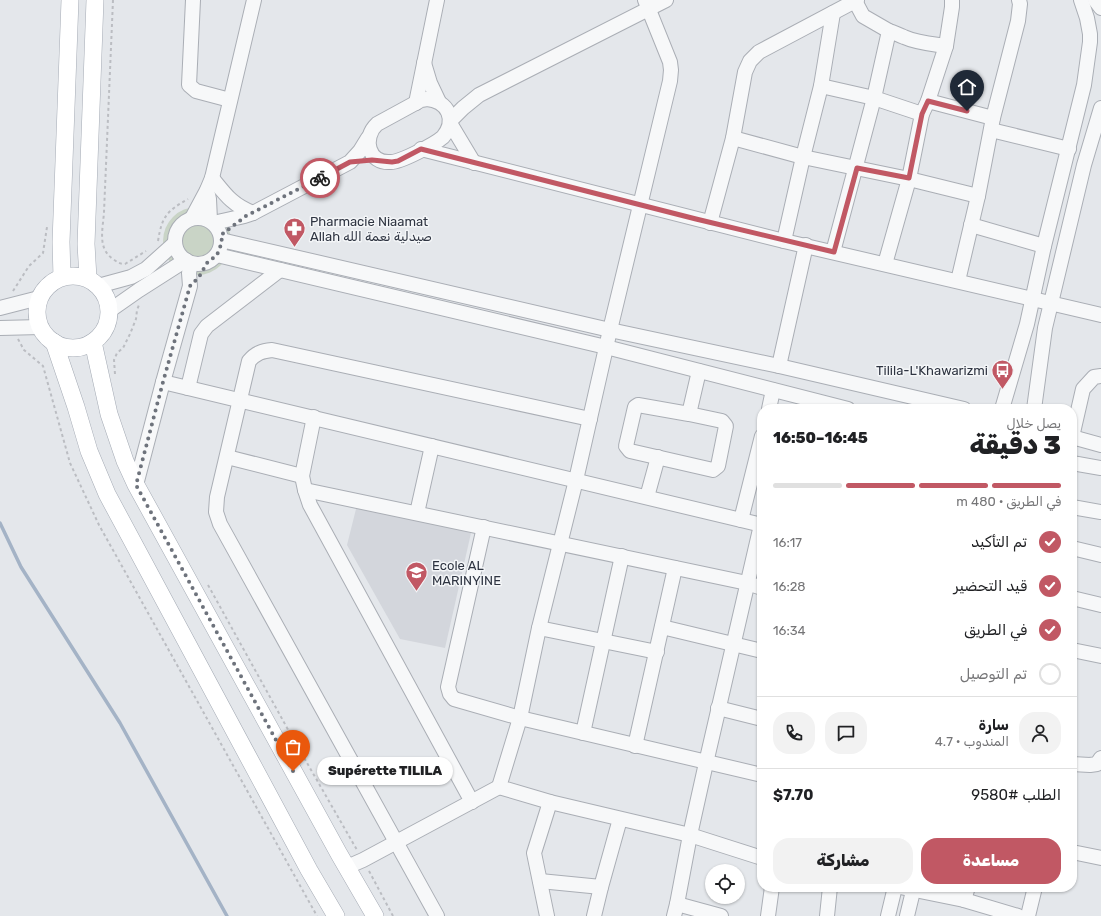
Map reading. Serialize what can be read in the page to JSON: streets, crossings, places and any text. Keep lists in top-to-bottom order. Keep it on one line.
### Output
{"places":{"pharmacy":["Pharmacie Niaamat Allah صيدلية نعمة الله"],"bus stop":["Tilila-L'Khawarizmi"],"school or university":["Ecole AL MARINYINE"],"other":["Supérette TILILA"]},"page":{"heading":["3 دقيقة","يصل خلال","16:45–16:50"],"panel":["سارة","المندوب · 4.7","الطلب #9580","$7.70"],"bar":"في الطريق · 480 m","list":[["تم التأكيد","16:17"],["قيد التحضير","16:28"],["في الطريق","16:34"],"تم التوصيل"],"bubble":"Supérette TILILA","buttons":["مساعدة","مشاركة"]}}
